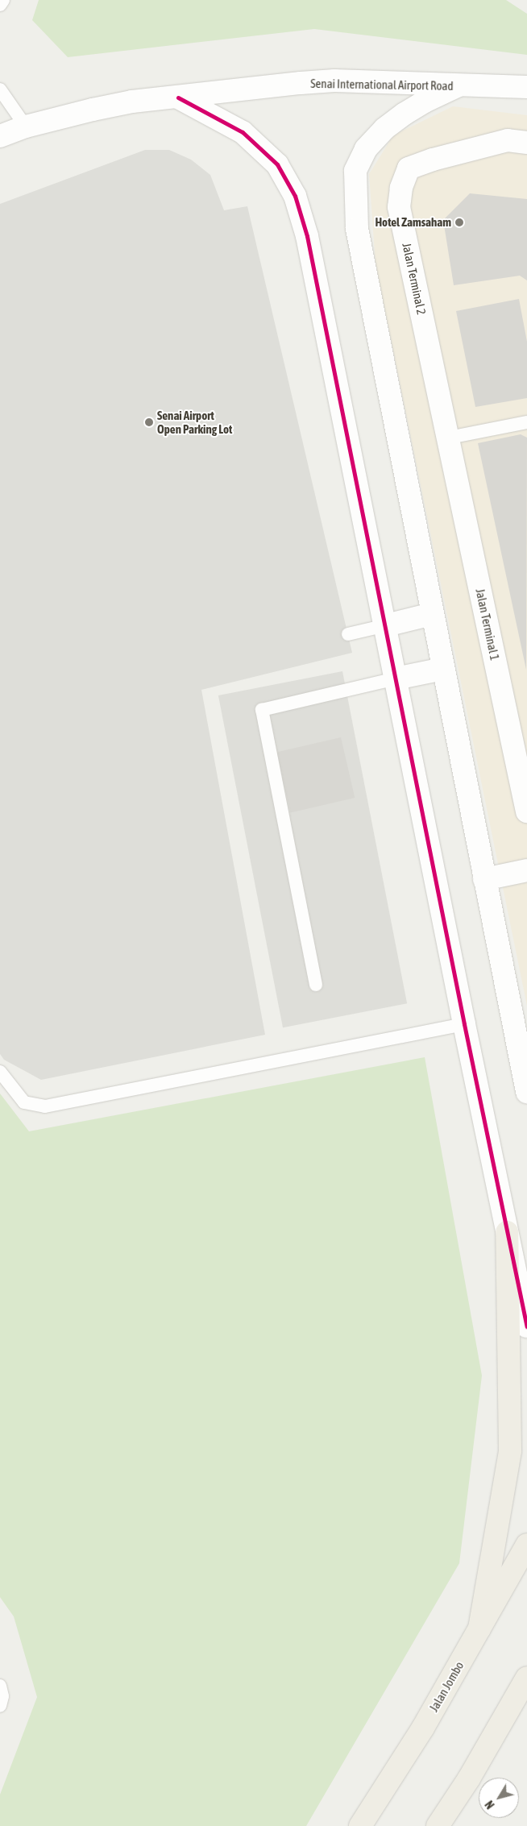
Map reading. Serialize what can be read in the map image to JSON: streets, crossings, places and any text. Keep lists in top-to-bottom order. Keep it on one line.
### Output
{"streets":{"main road":["Jalan Jombo"],"street":["Senai International Airport Road","Jalan Terminal 2","Jalan Terminal 1"]},"crossings":[["Jalan Terminal 2","Jalan Terminal 1"]],"places":["Hotel Zamsaham","Senai Airport Open Parking Lot"],"north":"bottom left"}
